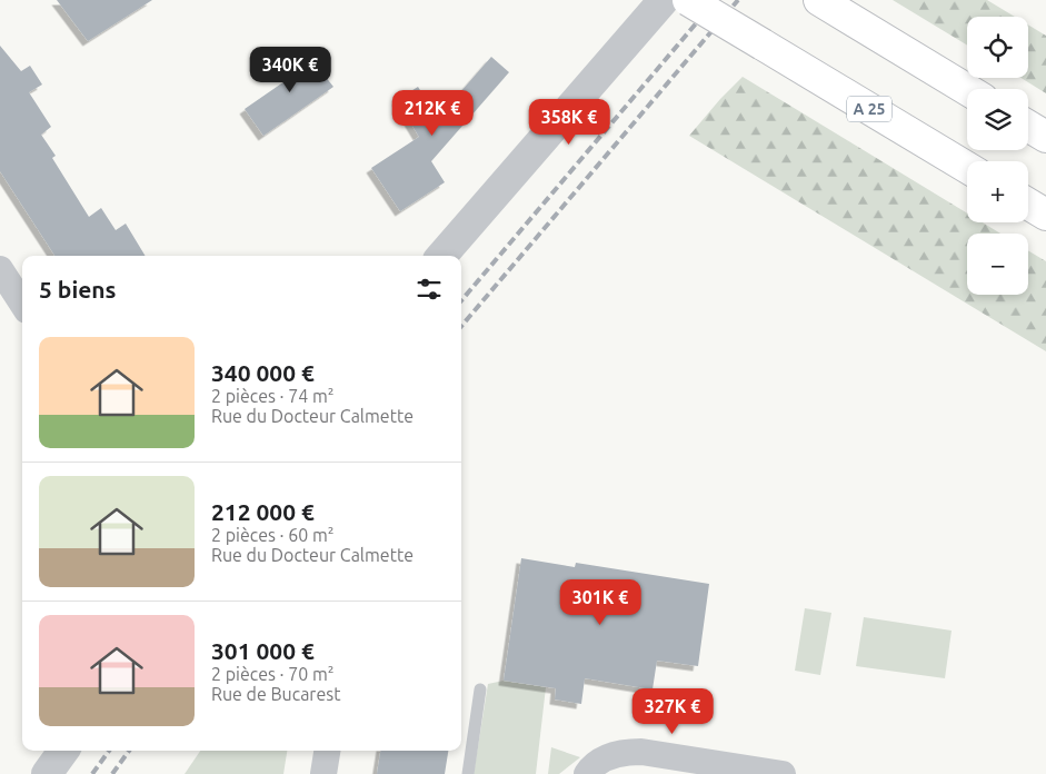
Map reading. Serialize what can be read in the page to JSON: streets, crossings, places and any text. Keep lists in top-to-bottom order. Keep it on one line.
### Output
{"streets":{"highway":["A 25"]},"page":{"map_buttons":["+","−"],"price":["340K €","212K €","358K €","301K €","327K €"],"heading":"5 biens","list":[{"name":"340 000 €","note":"2 pièces · 74 m² · Rue du Docteur Calmette"},{"name":"212 000 €","note":"2 pièces · 60 m² · Rue du Docteur Calmette"},{"name":"301 000 €","note":"2 pièces · 70 m² · Rue de Bucarest"}]}}
